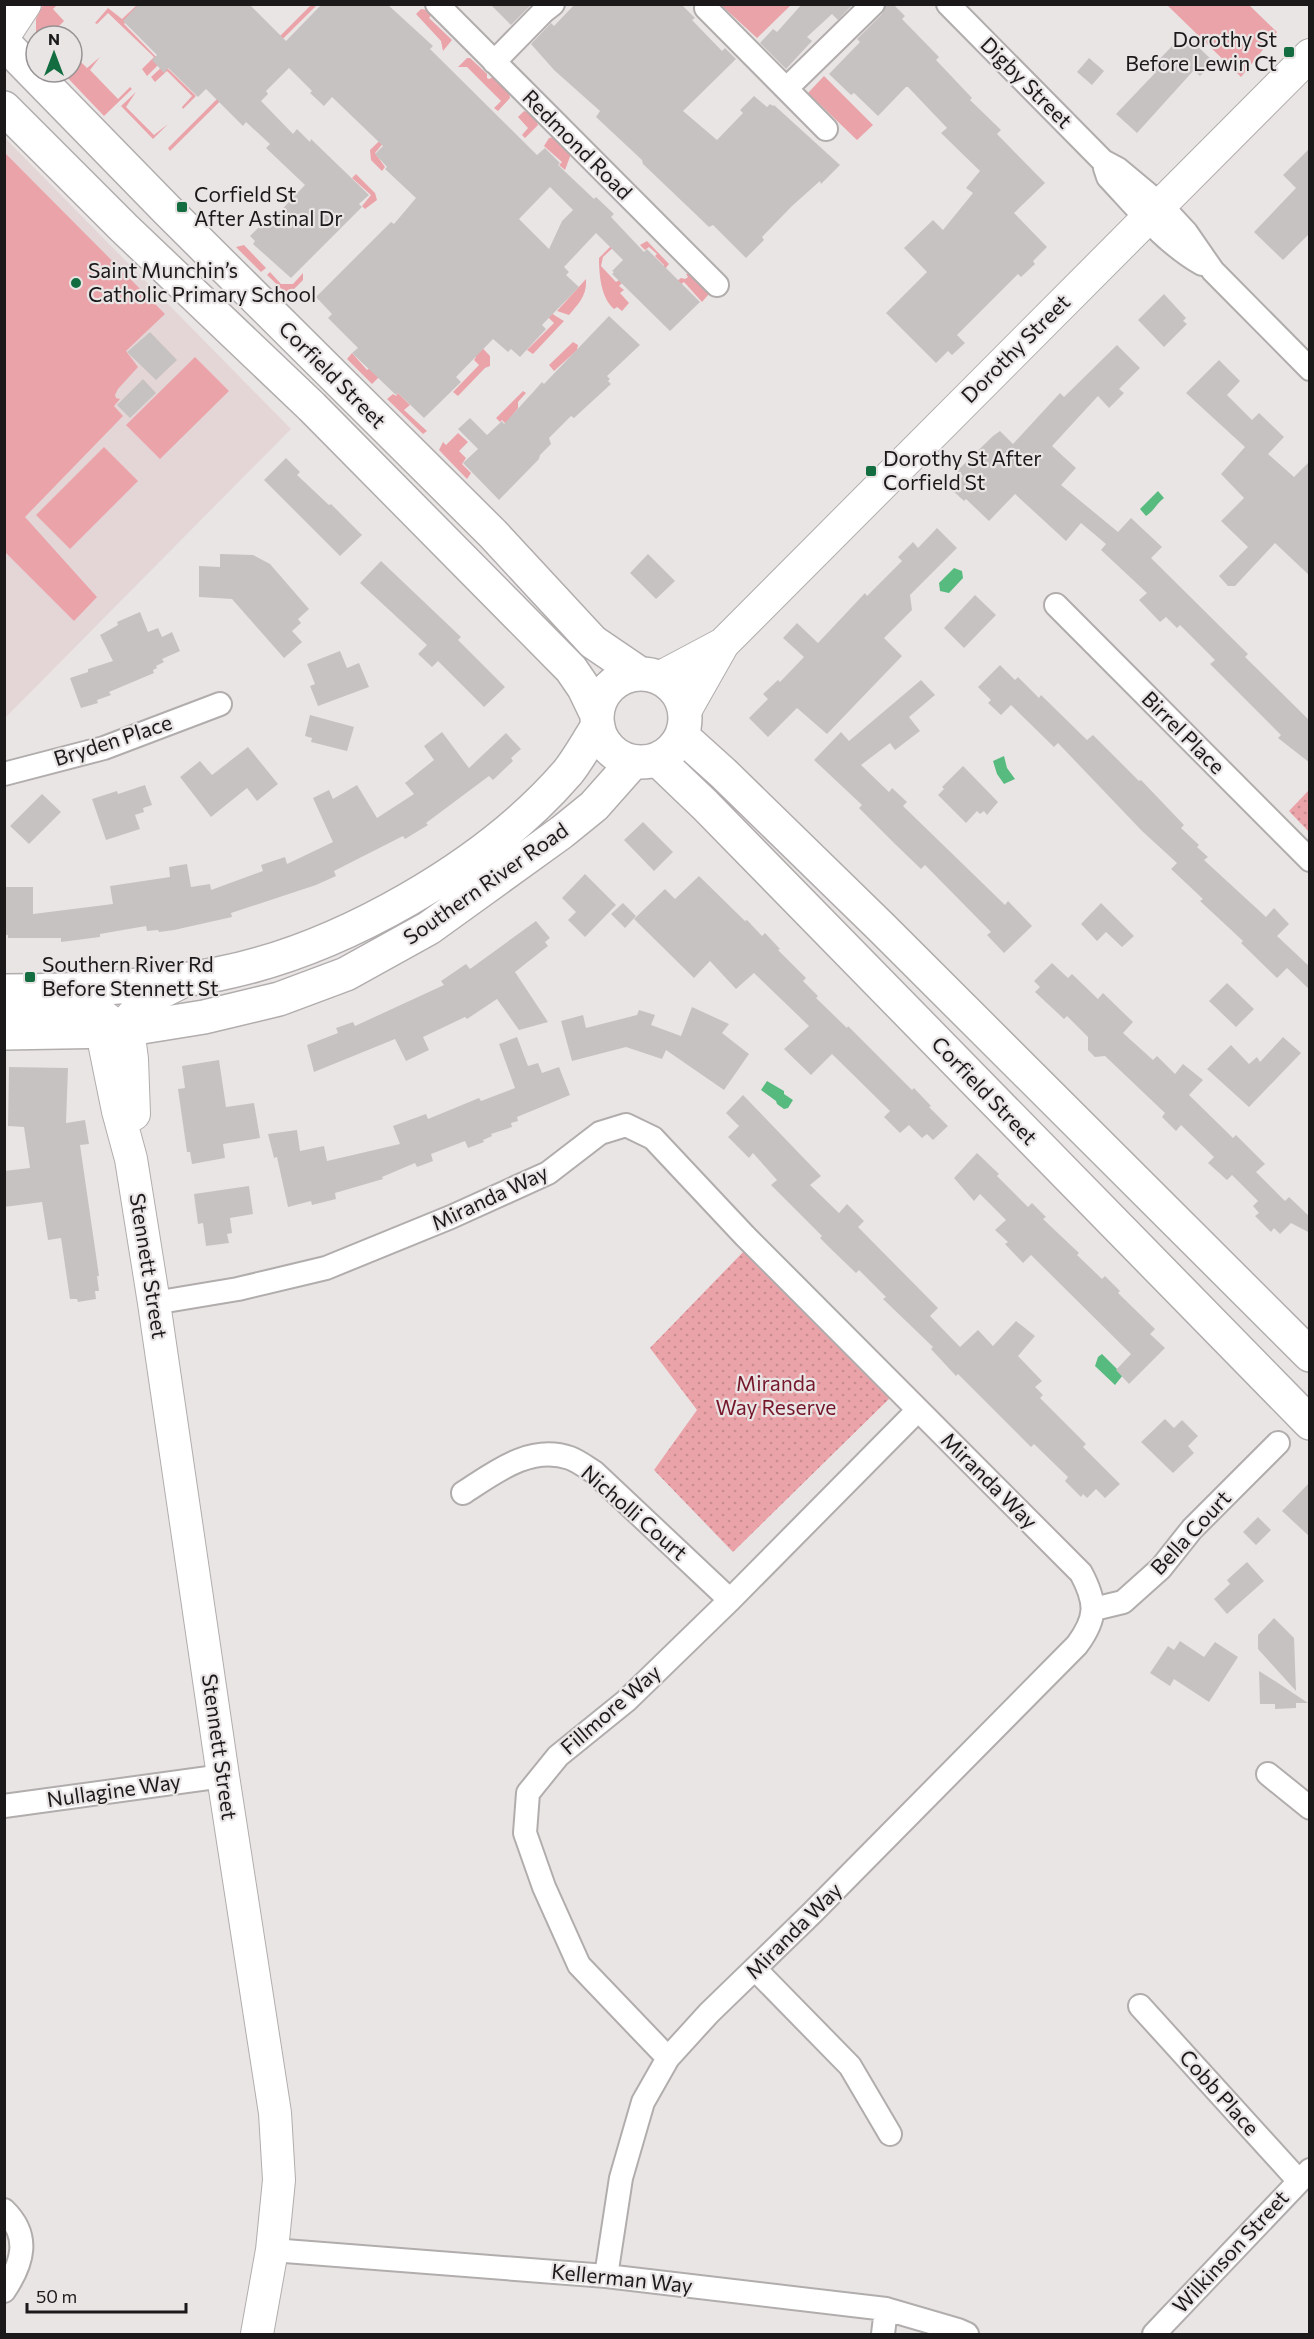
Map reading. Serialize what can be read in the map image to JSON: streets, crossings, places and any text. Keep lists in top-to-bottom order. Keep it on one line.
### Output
{"streets":{"main road":["Corfield Street","Southern River Road"],"street":["Digby Street","Redmond Road","Dorothy Street","Birrel Place","Bryden Place","Miranda Way","Stennett Street","Nicholli Court","Bella Court","Fillmore Way","Nullagine Way","Cobb Place","Wilkinson Street","Kellerman Way"]},"crossings":[["Digby Street","Dorothy Street"],["Dorothy Street","Corfield Street"],["Dorothy Street","Southern River Road"],["Corfield Street","Southern River Road"],["Southern River Road","Stennett Street"],["Miranda Way","Stennett Street"],["Miranda Way","Bella Court"],["Miranda Way","Fillmore Way"],["Miranda Way","Kellerman Way"],["Stennett Street","Nullagine Way"],["Stennett Street","Kellerman Way"],["Nicholli Court","Fillmore Way"],["Cobb Place","Wilkinson Street"]],"parks":["Miranda Way Reserve"],"places":{"transit":["Dorothy St Before Lewin Ct","Corfield St After Astinal Dr","Dorothy St After Corfield St","Southern River Rd Before Stennett St"],"other":["Saint Munchin’s Catholic Primary School"]},"scale_bar":"50 m","north":"top"}
